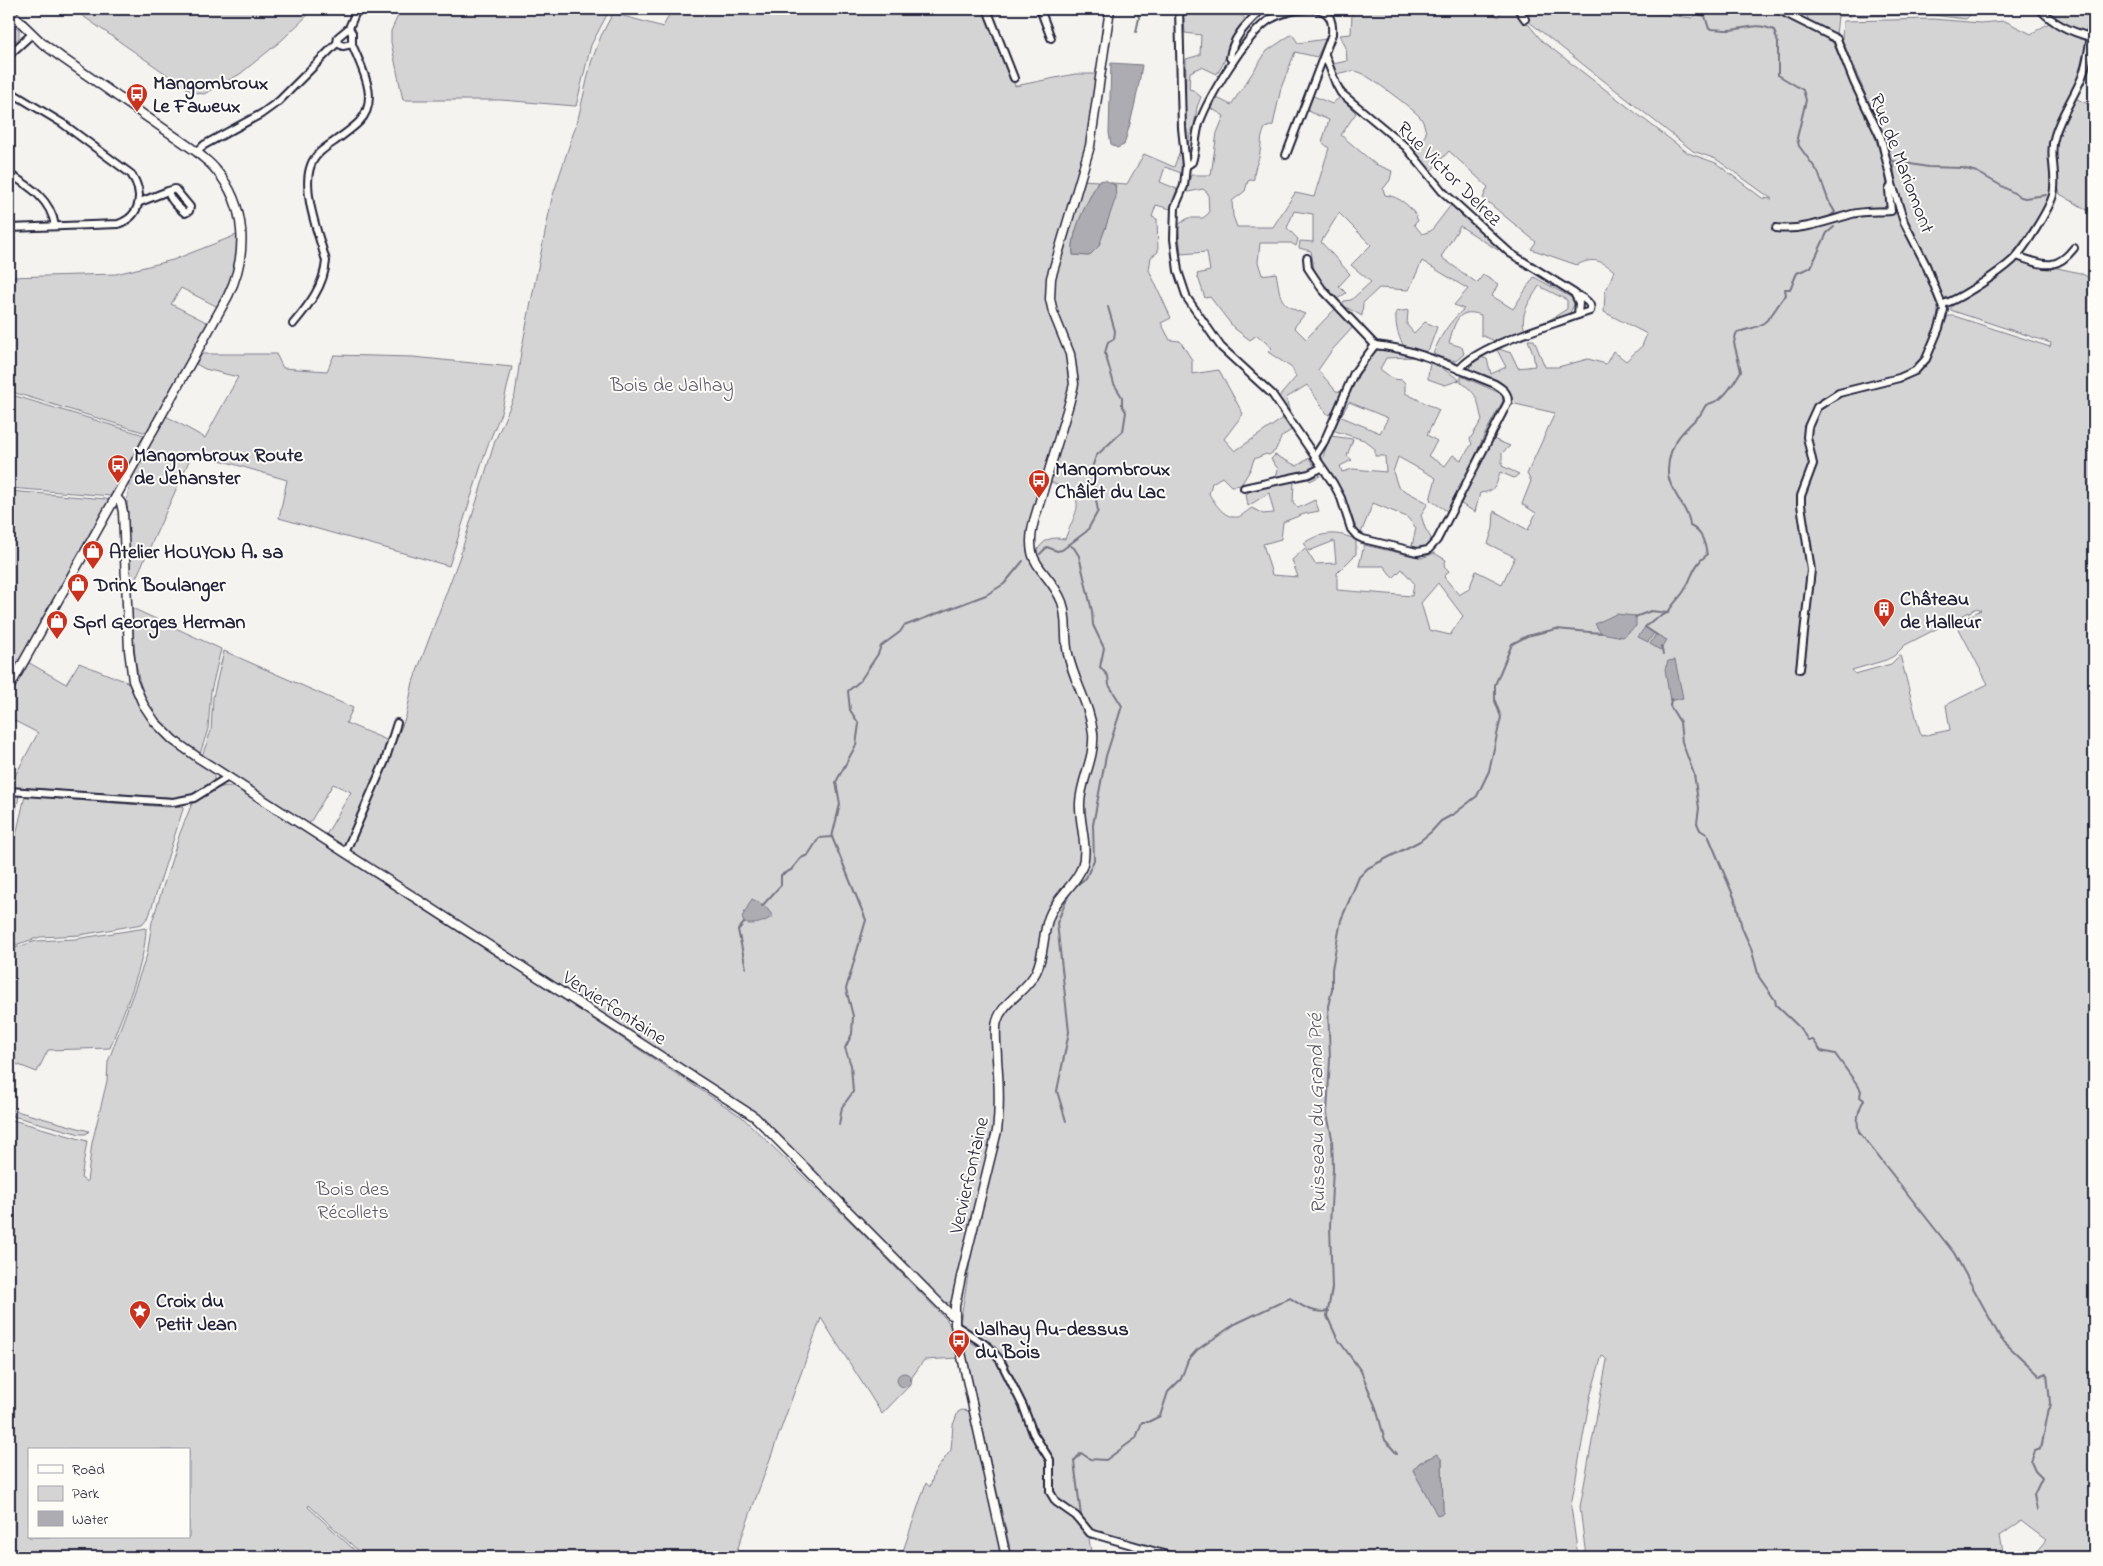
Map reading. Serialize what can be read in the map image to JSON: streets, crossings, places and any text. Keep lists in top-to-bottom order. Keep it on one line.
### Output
{"streets":{"main road":["Vervierfontaine"],"street":["Rue de Mariomont","Rue Victor Delrez"]},"water":["Ruisseau du Grand Pré"],"parks":["Bois de Jalhay","Bois des Récollets"],"places":{"bus stop":["Mangombroux Le Faweux","Mangombroux Route de Jehanster","Mangombroux Châlet du Lac","Jalhay Au-dessus du Bois"],"shop":["Atelier HOUYON A. sa","Drink Boulanger","Sprl Georges Herman"],"building":["Château de Halleur"],"place":["Croix du Petit Jean"]},"legend":["Road","Park","Water"]}
